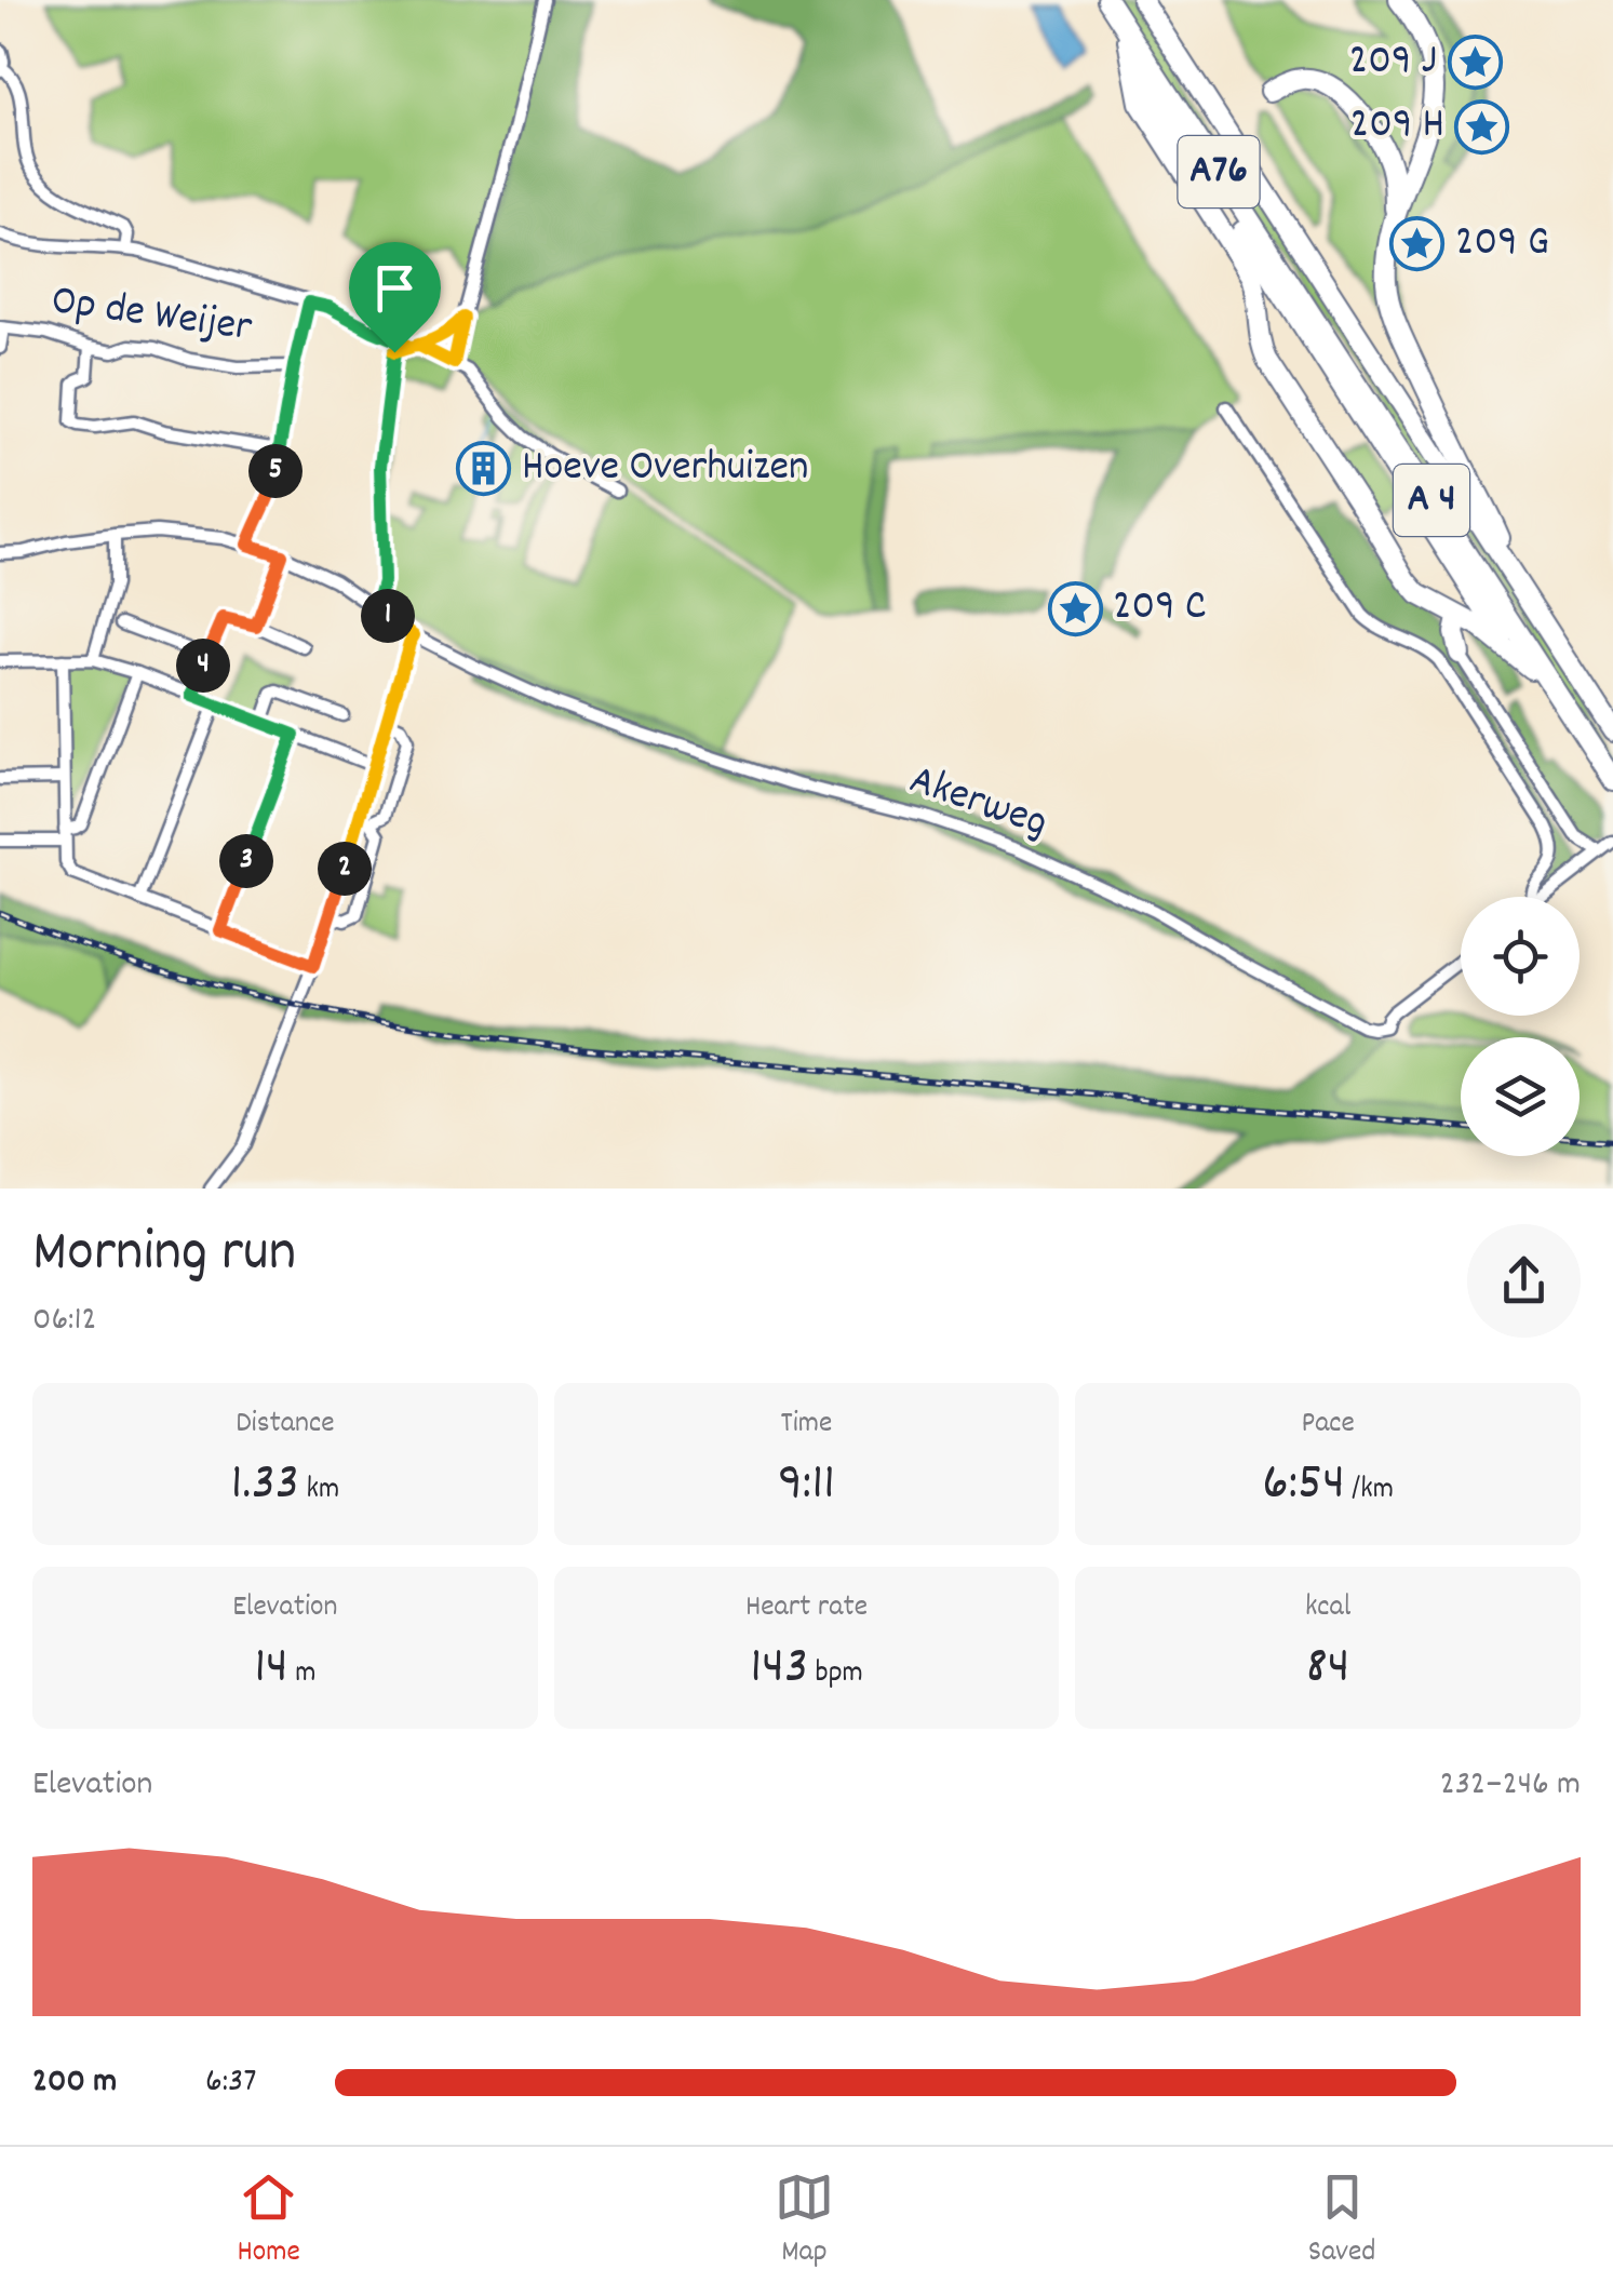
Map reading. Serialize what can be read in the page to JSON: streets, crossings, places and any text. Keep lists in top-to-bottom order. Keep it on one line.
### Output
{"streets":{"highway":["A76","A 4"],"street":["Op de Weijer","Akerweg"]},"crossings":[["A76","A 4"]],"places":{"place":["209 J","209 H","209 G","209 C"],"building":["Hoeve Overhuizen"]},"page":{"pins":["5","1","4","3","2"],"heading":["Morning run","06:12"],"stats":[["Distance","1.33 km"],["Time","9:11"],["Pace","6:54 /km"],["Elevation","14 m"],["Heart rate","143 bpm"],["kcal","84"]],"chart":["Elevation","232–246 m"],"list":[{"name":"200 m","note":"6:37"}],"tabs":["Home","Map","Saved"]}}
